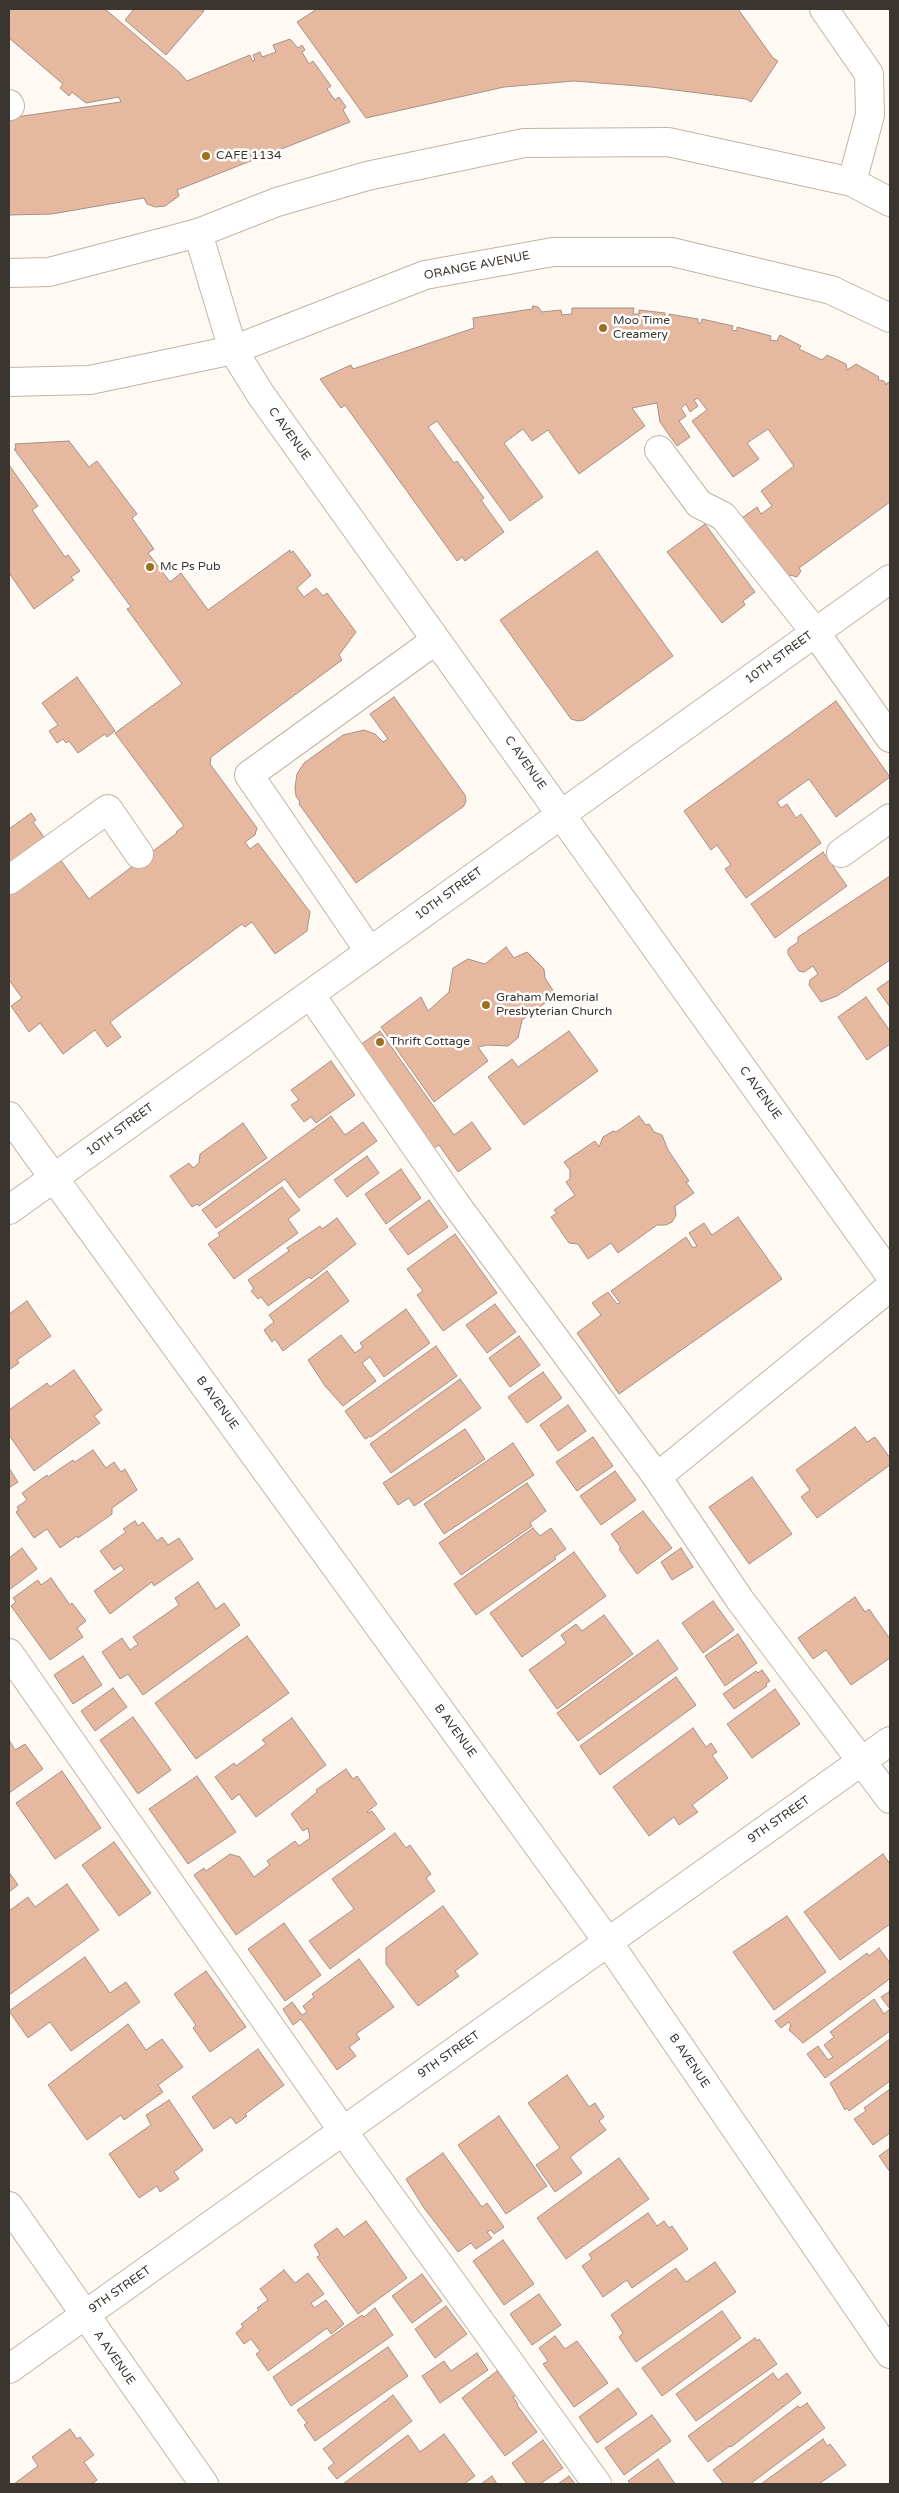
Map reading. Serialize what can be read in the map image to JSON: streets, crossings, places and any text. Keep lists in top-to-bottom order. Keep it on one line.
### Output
{"streets":{"main road":["ORANGE AVENUE","C AVENUE","10TH STREET","B AVENUE","9TH STREET","A AVENUE"]},"crossings":[["ORANGE AVENUE","C AVENUE"],["C AVENUE","10TH STREET"],["10TH STREET","B AVENUE"],["B AVENUE","9TH STREET"],["9TH STREET","A AVENUE"]],"places":["CAFE 1134","Moo Time Creamery","Mc Ps Pub","Graham Memorial Presbyterian Church","Thrift Cottage"]}
